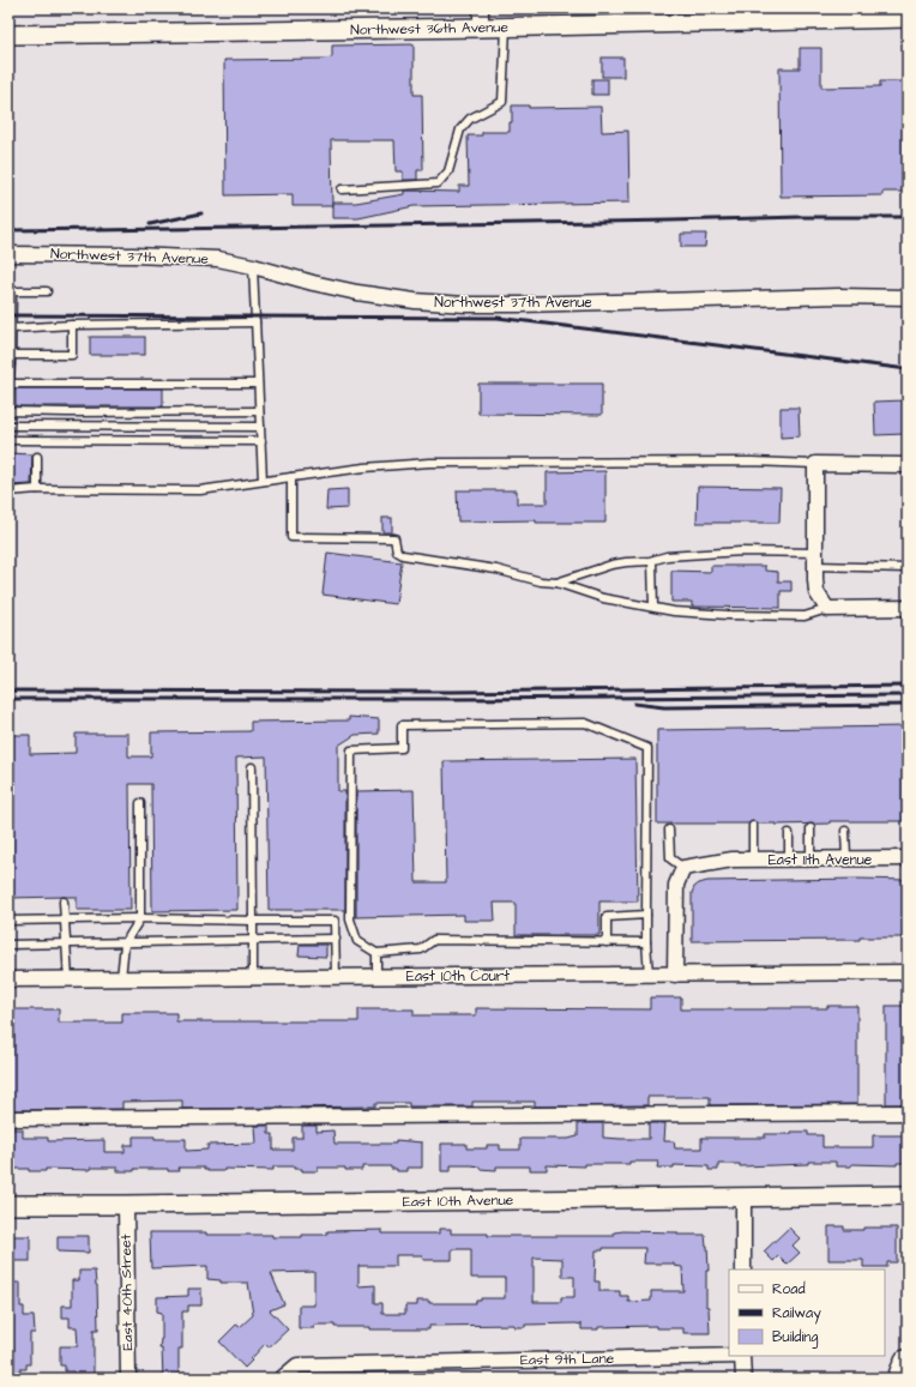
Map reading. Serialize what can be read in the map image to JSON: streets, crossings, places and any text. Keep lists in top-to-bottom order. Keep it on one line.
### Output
{"streets":{"street":["Northwest 36th Avenue","Northwest 37th Avenue","East 11th Avenue","East 10th Court","East 10th Avenue","East 40th Street","East 9th Lane"]},"crossings":[["East 10th Avenue","East 40th Street"]],"legend":["Road","Railway","Building"]}
